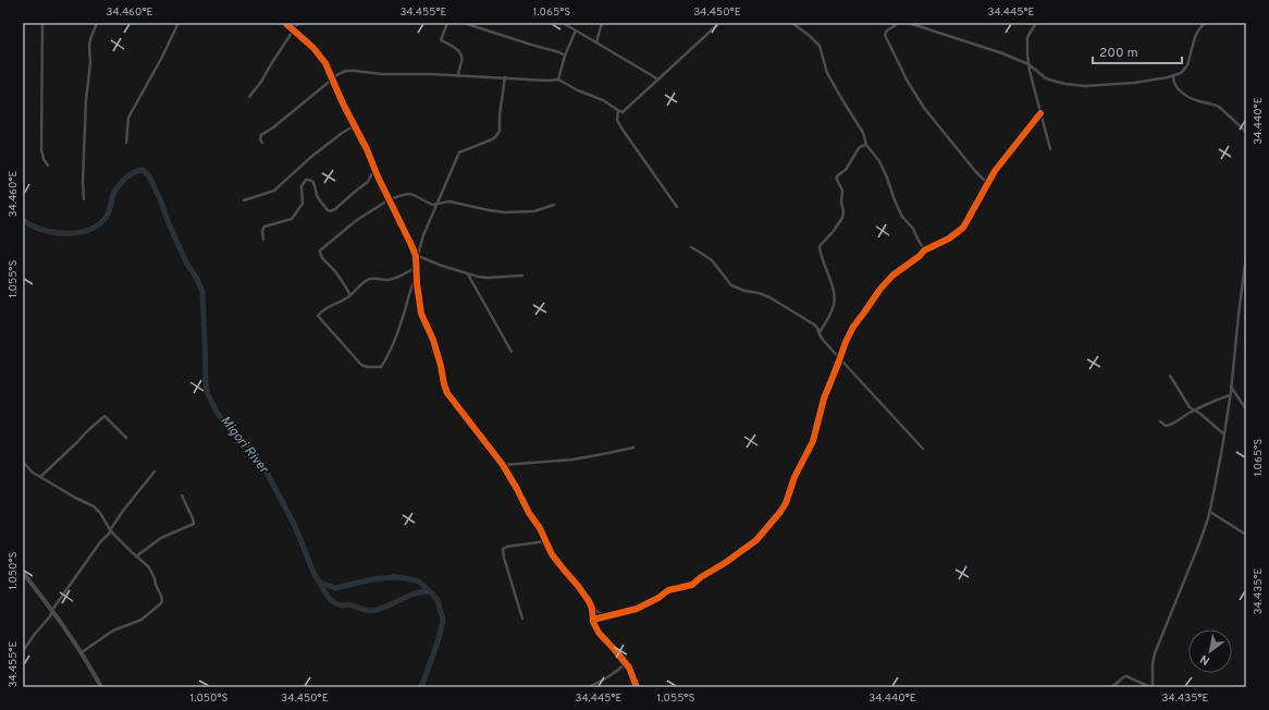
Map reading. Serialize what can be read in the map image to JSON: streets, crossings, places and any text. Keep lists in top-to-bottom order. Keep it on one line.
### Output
{"water":["Migori River"],"scale_bar":"200 m","north":"bottom left","coordinates":["34.460°E","34.455°E","1.065°S","34.450°E","34.445°E","34.440°E","1.055°S","1.050°S","34.435°E"]}
